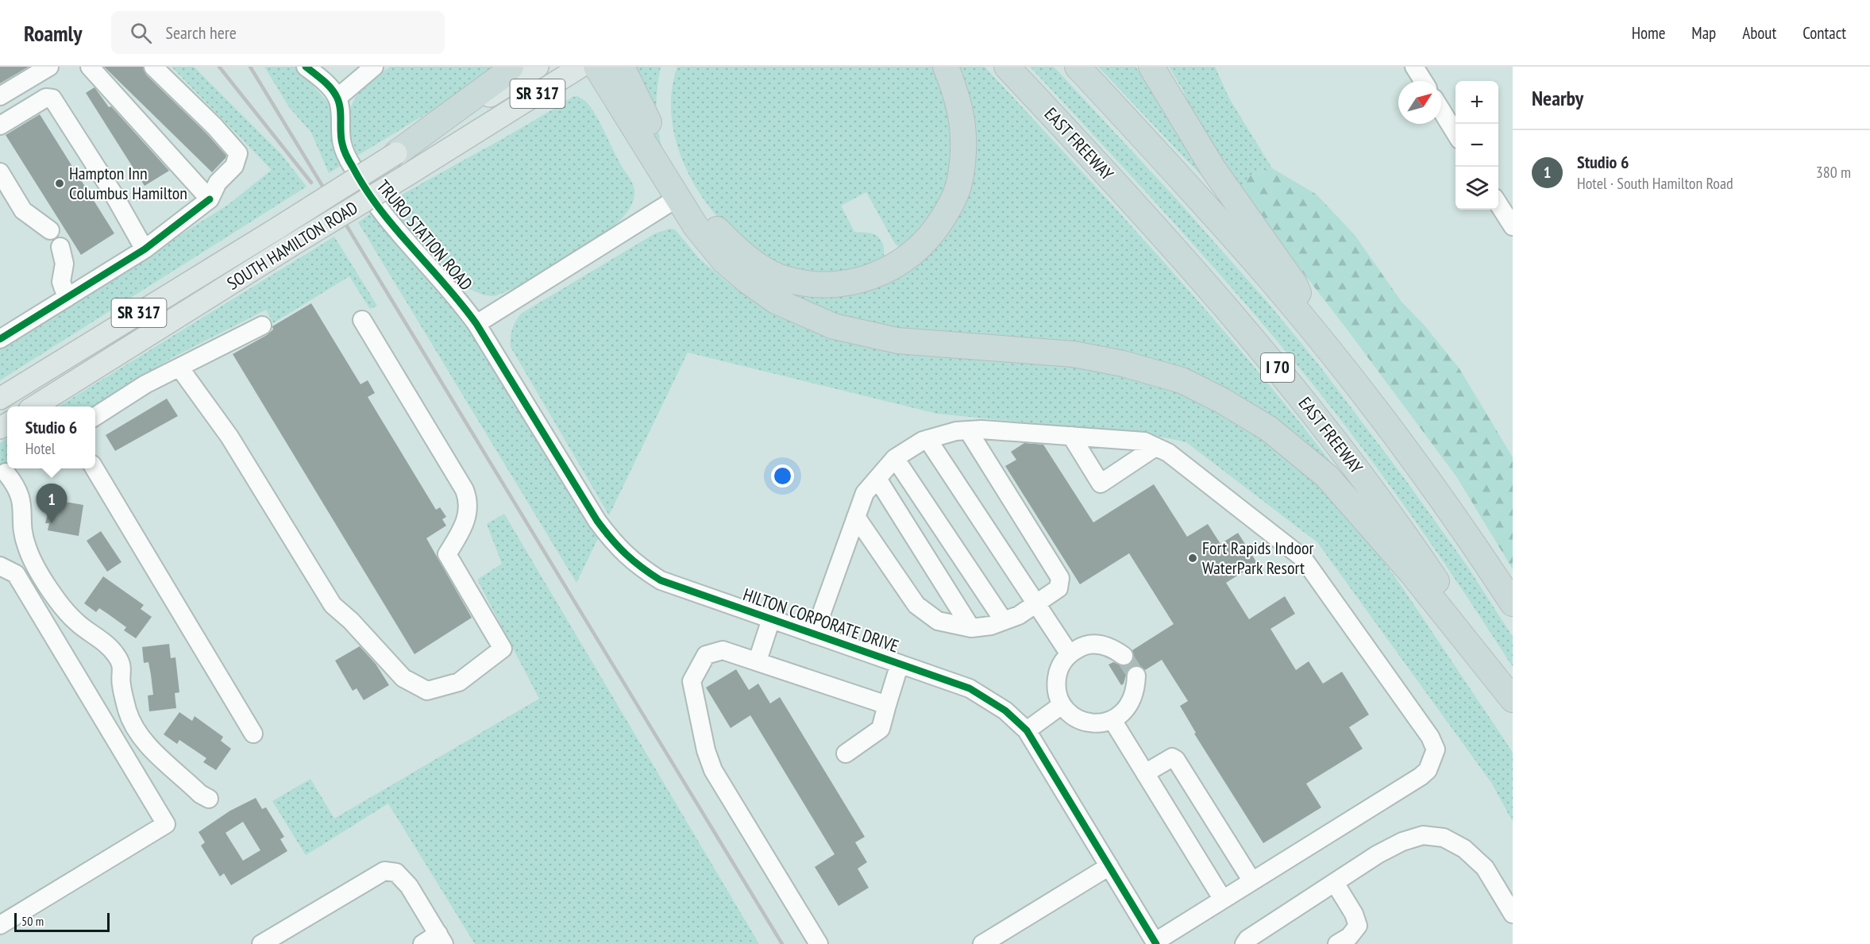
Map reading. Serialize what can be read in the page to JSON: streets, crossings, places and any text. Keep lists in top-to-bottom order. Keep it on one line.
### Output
{"streets":{"highway":["EAST FREEWAY","I 70"],"main road":["SR 317","SOUTH HAMILTON ROAD"],"street":["TRURO STATION ROAD","HILTON CORPORATE DRIVE"]},"crossings":[["TRURO STATION ROAD","HILTON CORPORATE DRIVE"]],"places":["Hampton Inn Columbus Hamilton","Fort Rapids Indoor WaterPark Resort"],"scale_bar":"50 m","north":"top right","page":{"header":"Roamly","search":"Search here","nav":["Home","Map","About","Contact"],"heading":"Nearby","map_buttons":["+","−"],"list":[{"mark":"1","name":"Studio 6","note":"Hotel · South Hamilton Road","value":"380 m"}],"popup":["Studio 6","Hotel"],"pins":"1","scale":"50 m"}}
